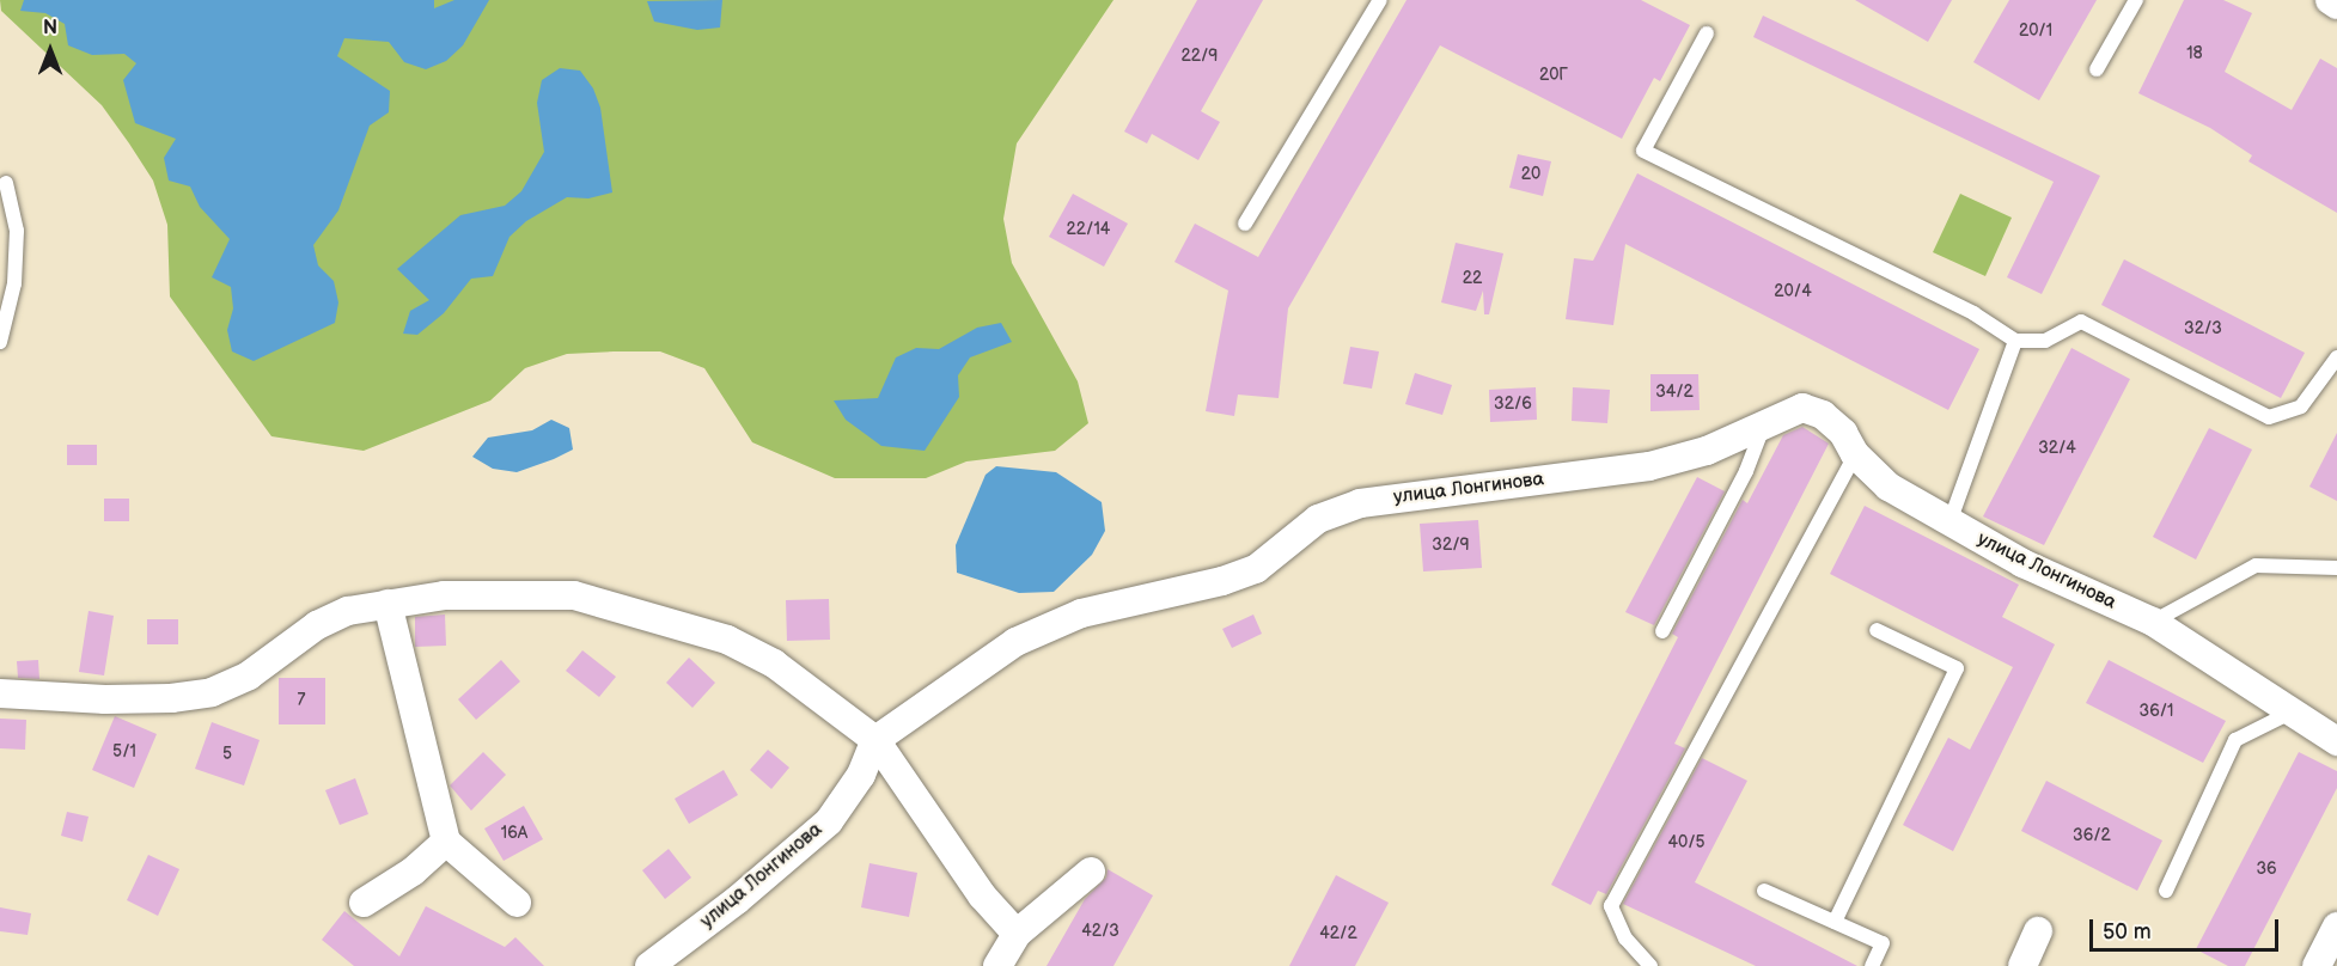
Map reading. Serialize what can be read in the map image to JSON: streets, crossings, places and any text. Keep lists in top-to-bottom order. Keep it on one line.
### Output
{"streets":{"street":["улица Лонгинова"]},"house_numbers":["20/1","18","22/9","20Г","20","22/14","22","20/4","32/3","34/2","32/6","32/4","32/9","7","36/1","5/1","5","16А","36/2","40/5","36","42/3","42/2"],"scale_bar":"50 m","north":"top"}
